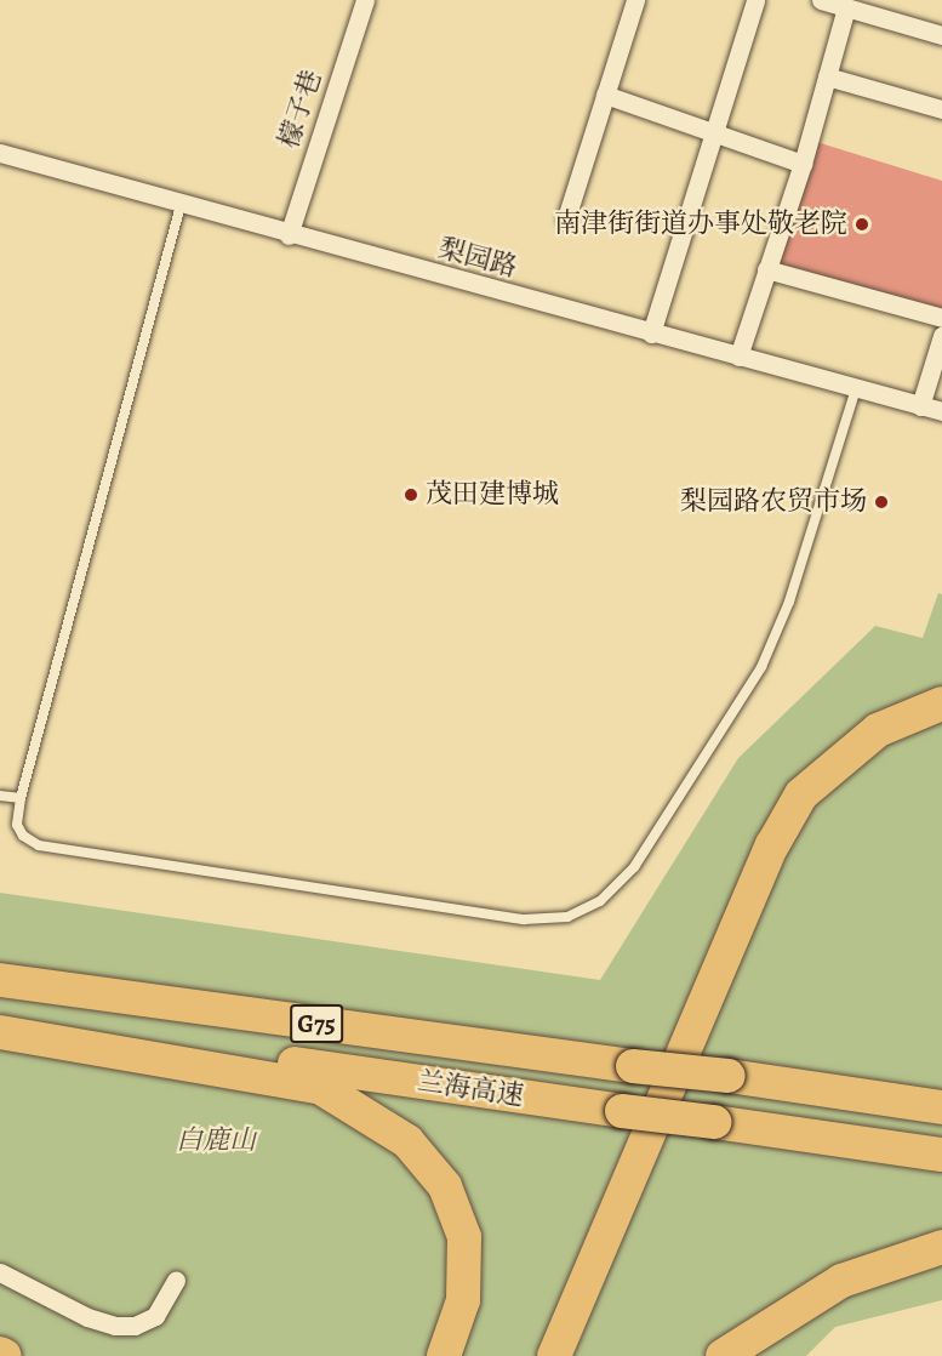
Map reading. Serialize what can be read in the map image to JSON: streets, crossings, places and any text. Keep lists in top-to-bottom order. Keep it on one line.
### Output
{"streets":{"highway":["G75","兰海高速"],"street":["檬子巷","梨园路"]},"crossings":[["檬子巷","梨园路"]],"parks":["白鹿山"],"places":["南津街街道办事处敬老院","茂田建博城","梨园路农贸市场"]}
